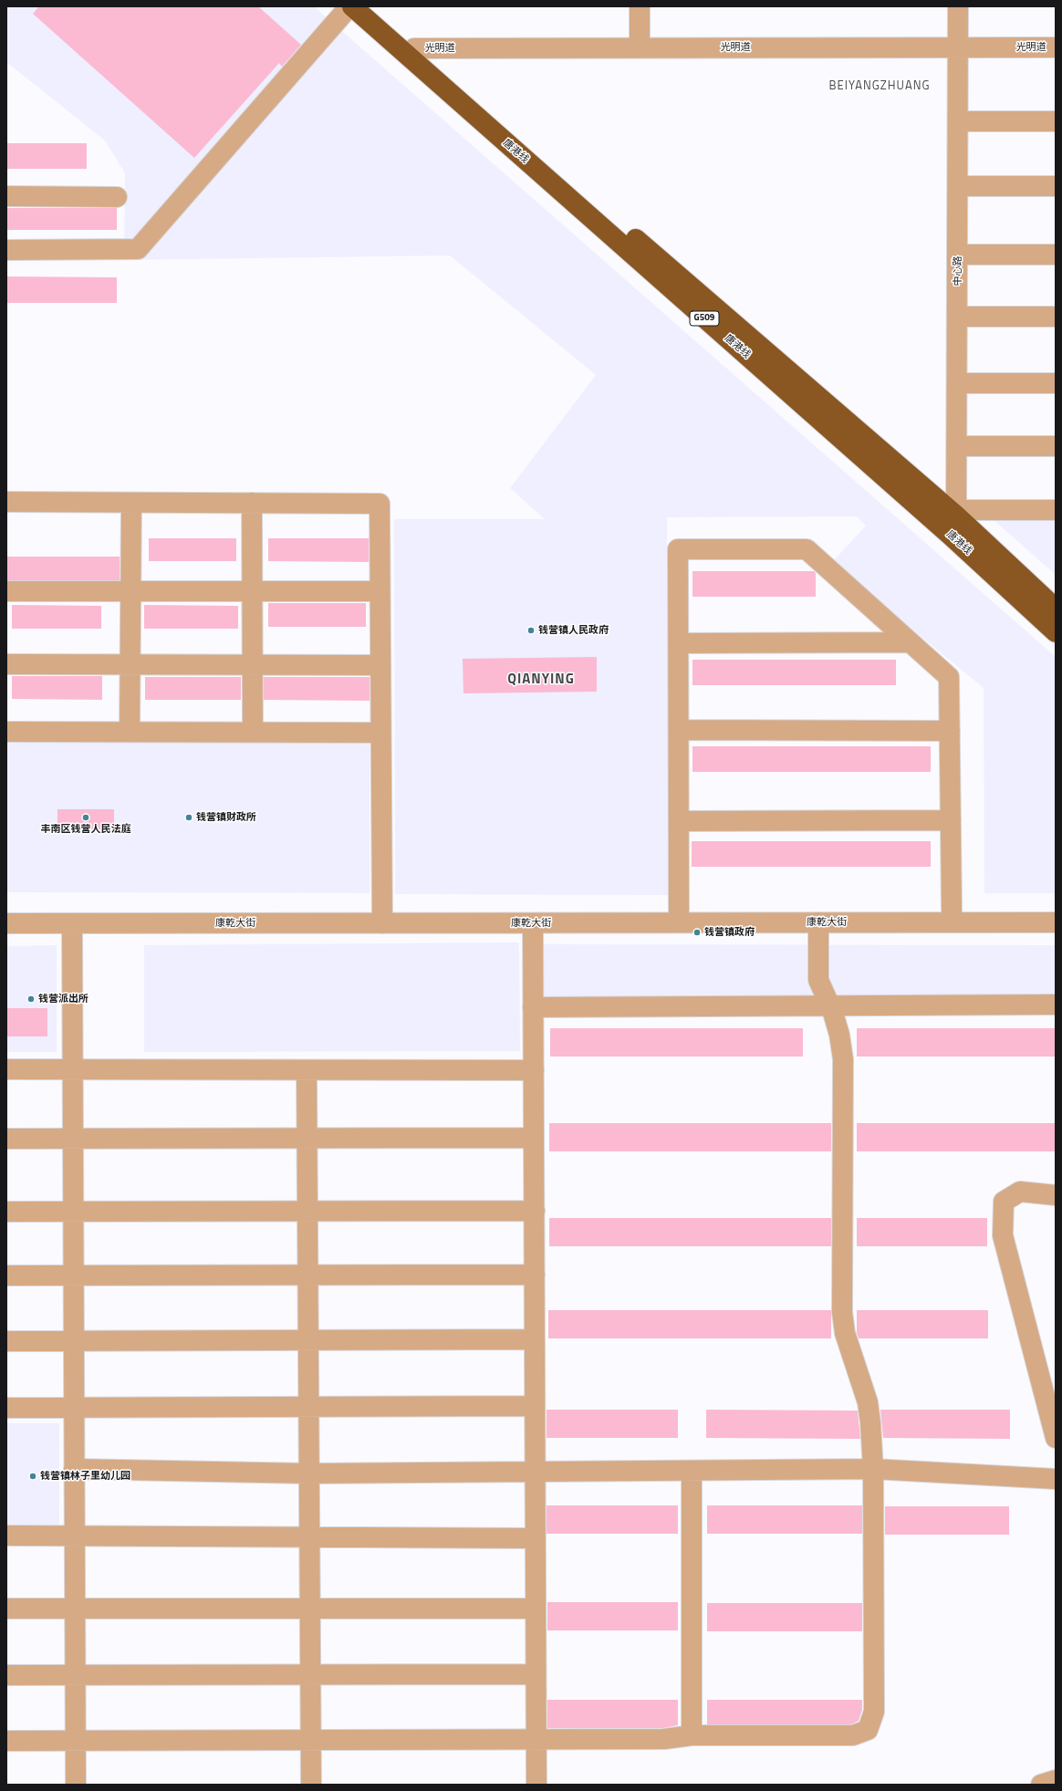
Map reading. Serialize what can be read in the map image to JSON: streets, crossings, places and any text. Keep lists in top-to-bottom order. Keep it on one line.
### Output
{"streets":{"highway":["唐港线","G509"],"street":["光明道","中心路","康乾大街"]},"crossings":[["光明道","唐港线"],["光明道","中心路"],["唐港线","中心路"]],"districts":["BEIYANGZHUANG","QIANYING"],"places":["钱营镇人民政府","丰南区钱营人民法庭","钱营镇财政所","钱营镇政府","钱营派出所","钱营镇林子里幼儿园"]}
